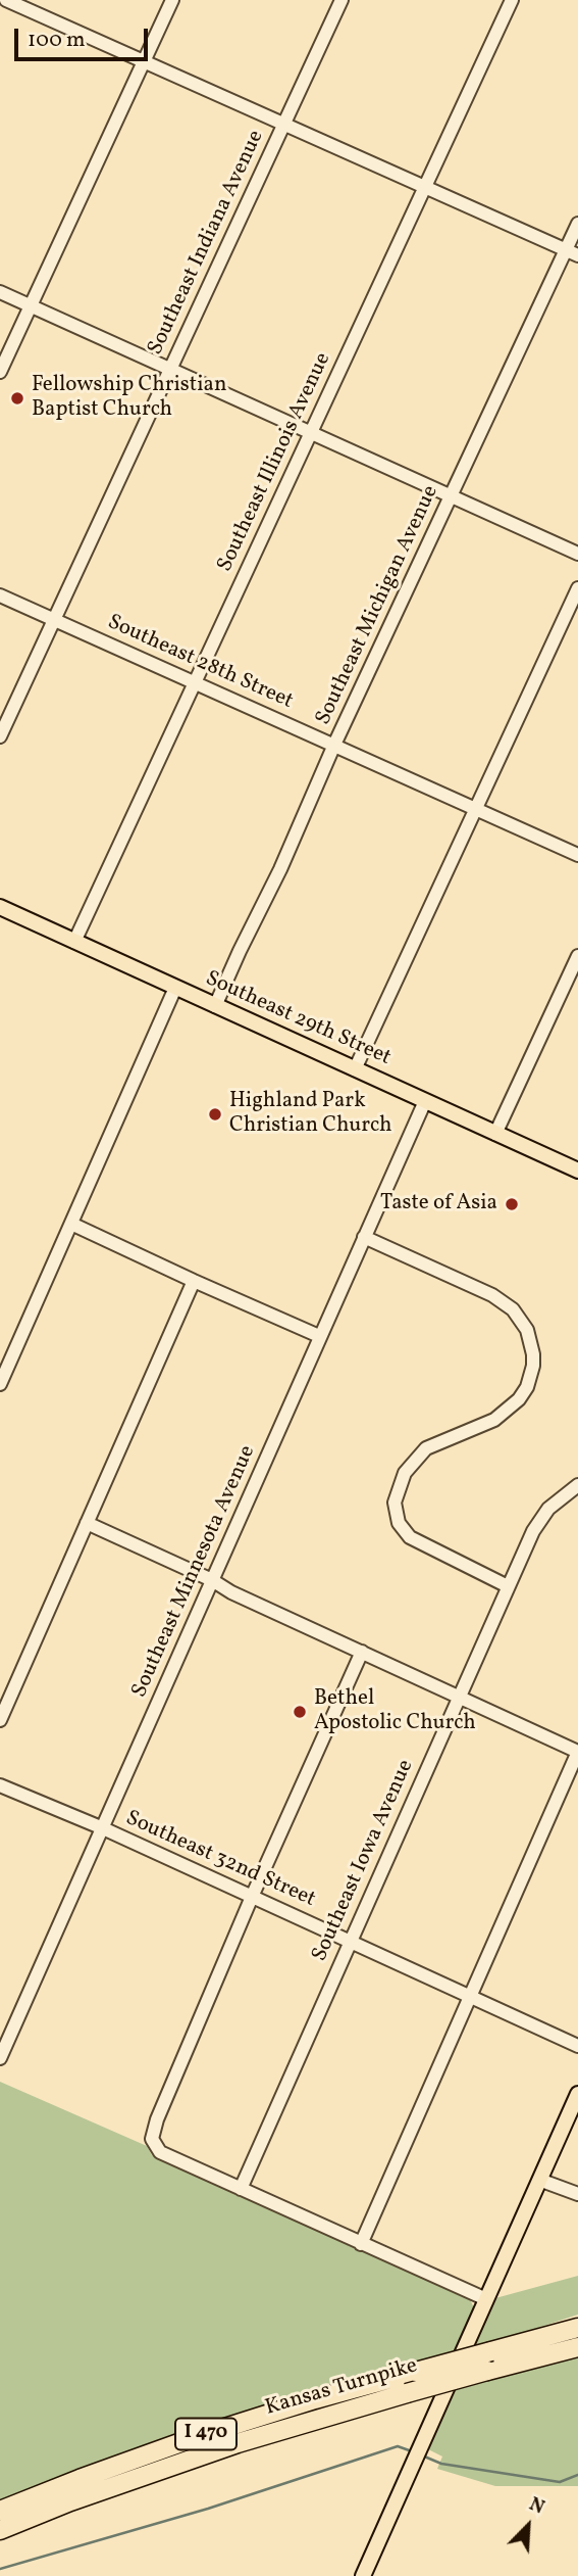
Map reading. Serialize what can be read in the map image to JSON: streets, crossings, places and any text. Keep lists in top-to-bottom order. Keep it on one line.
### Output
{"streets":{"highway":["Kansas Turnpike","I 470"],"main road":["Southeast 29th Street"],"street":["Southeast Indiana Avenue","Southeast Illinois Avenue","Southeast Michigan Avenue","Southeast 28th Street","Southeast Minnesota Avenue","Southeast 32nd Street","Southeast Iowa Avenue"]},"crossings":[["Southeast Indiana Avenue","Southeast 28th Street"],["Southeast Illinois Avenue","Southeast 28th Street"],["Southeast Illinois Avenue","Southeast 29th Street"],["Southeast Michigan Avenue","Southeast 28th Street"],["Southeast Michigan Avenue","Southeast 29th Street"],["Southeast 29th Street","Southeast Minnesota Avenue"],["Southeast Minnesota Avenue","Southeast 32nd Street"],["Southeast 32nd Street","Southeast Iowa Avenue"]],"places":["Fellowship Christian Baptist Church","Highland Park Christian Church","Taste of Asia","Bethel Apostolic Church"],"scale_bar":"100 m","north":"top right"}
